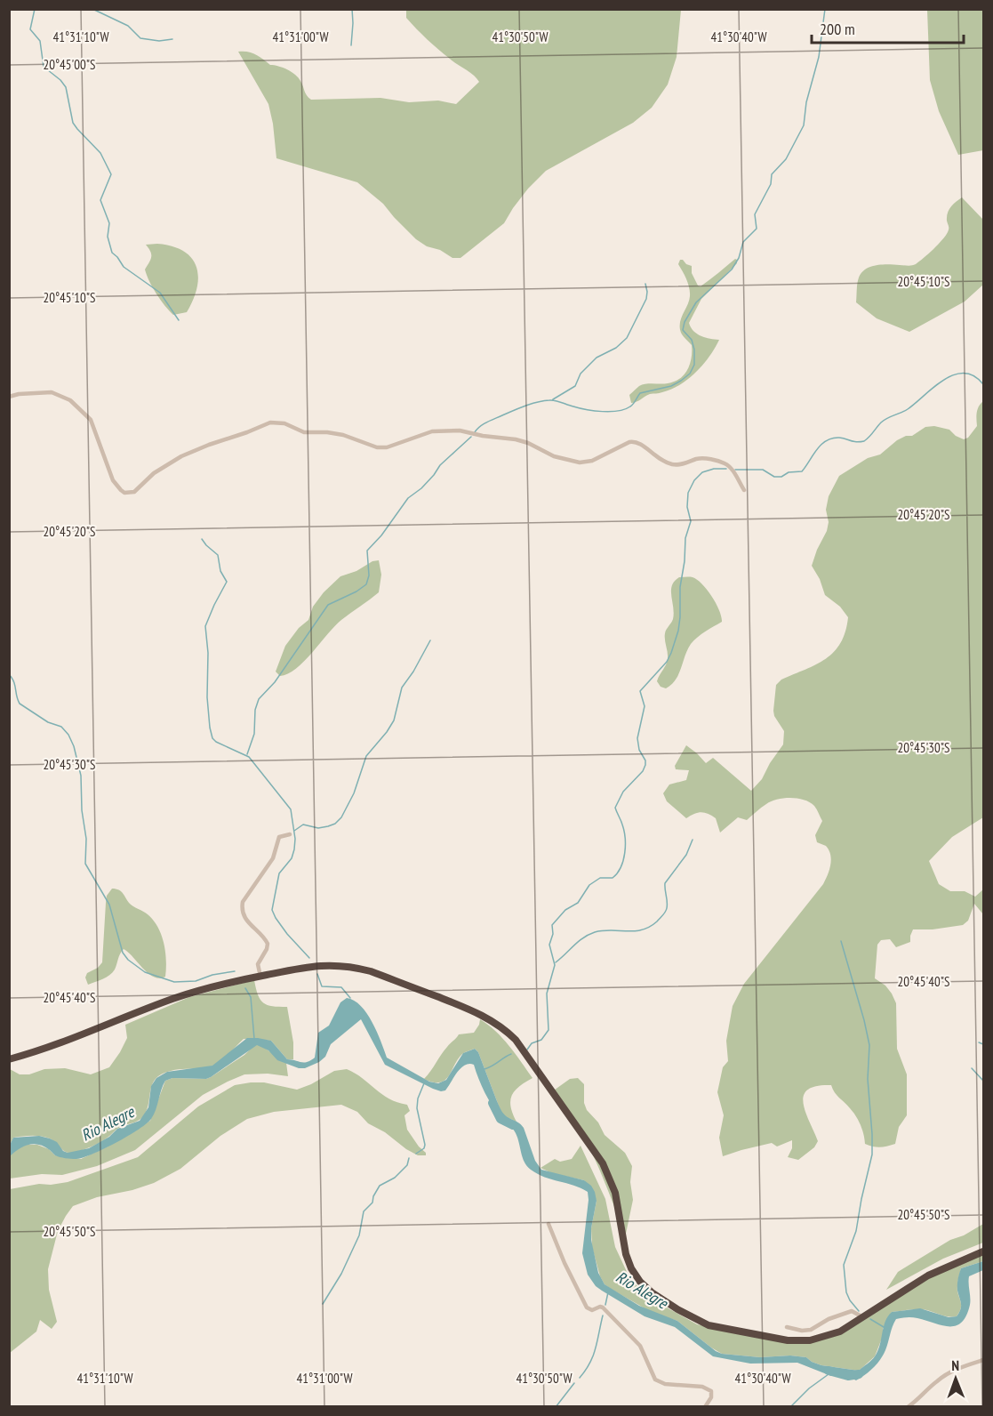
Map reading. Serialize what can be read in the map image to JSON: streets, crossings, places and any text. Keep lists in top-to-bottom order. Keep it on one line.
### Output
{"water":["Rio Alegre"],"scale_bar":"200 m","north":"top","coordinates":["41°31'10\"W","41°31'00\"W","41°30'50\"W","41°30'40\"W","20°45'00\"S","20°45'10\"S","20°45'20\"S","20°45'30\"S","20°45'40\"S","20°45'50\"S"]}
